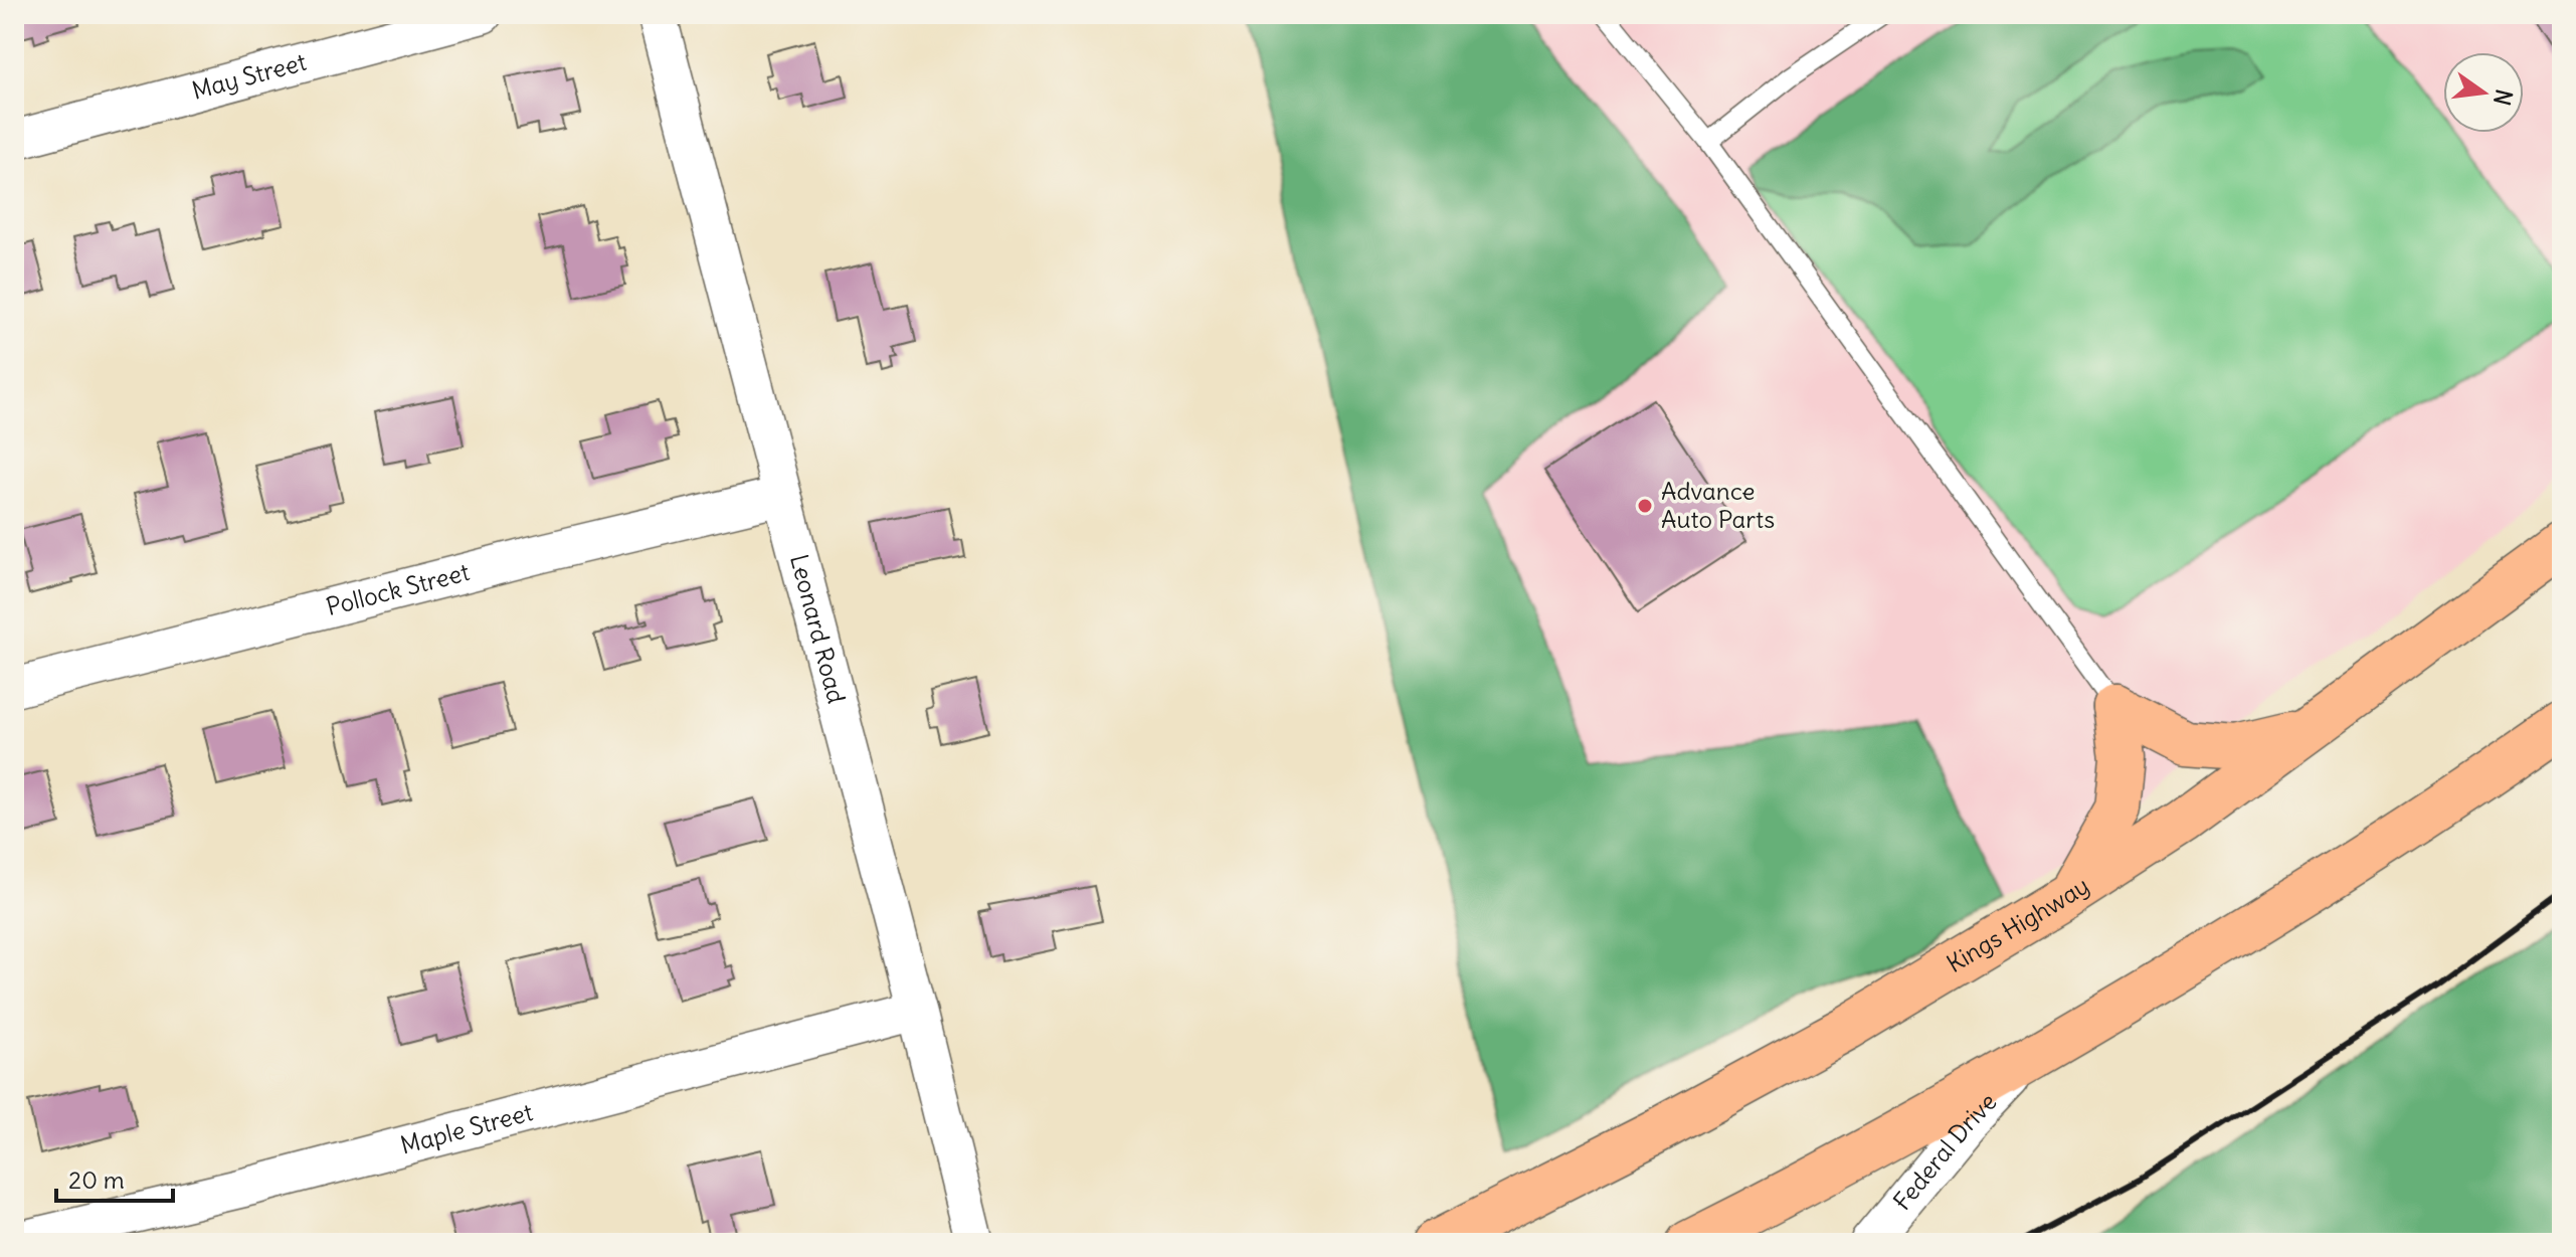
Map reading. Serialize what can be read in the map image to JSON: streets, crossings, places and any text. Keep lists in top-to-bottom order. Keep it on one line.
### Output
{"streets":{"highway":["Kings Highway"],"street":["May Street","Pollock Street","Leonard Road","Maple Street","Federal Drive"]},"crossings":[["Pollock Street","Leonard Road"],["Leonard Road","Maple Street"]],"places":["Advance Auto Parts"],"scale_bar":"20 m","north":"right"}
